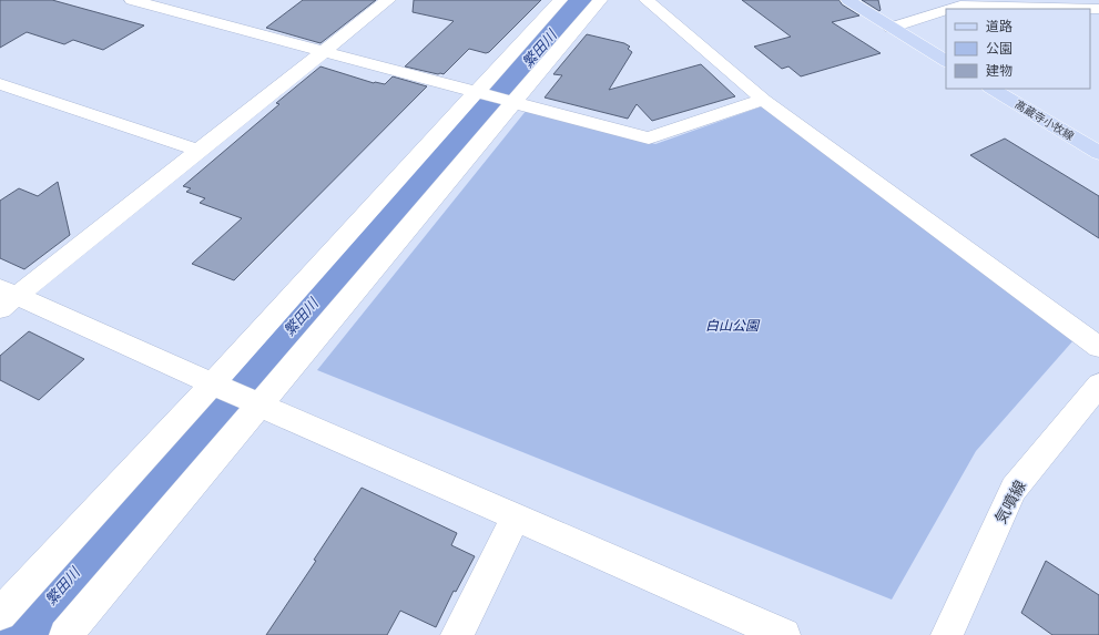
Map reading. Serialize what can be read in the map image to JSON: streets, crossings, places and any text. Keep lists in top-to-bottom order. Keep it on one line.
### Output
{"streets":{"main road":["高蔵寺小牧線"],"street":["気噴線"]},"water":["繁田川"],"parks":["白山公園"],"legend":["道路","公園","建物"]}
